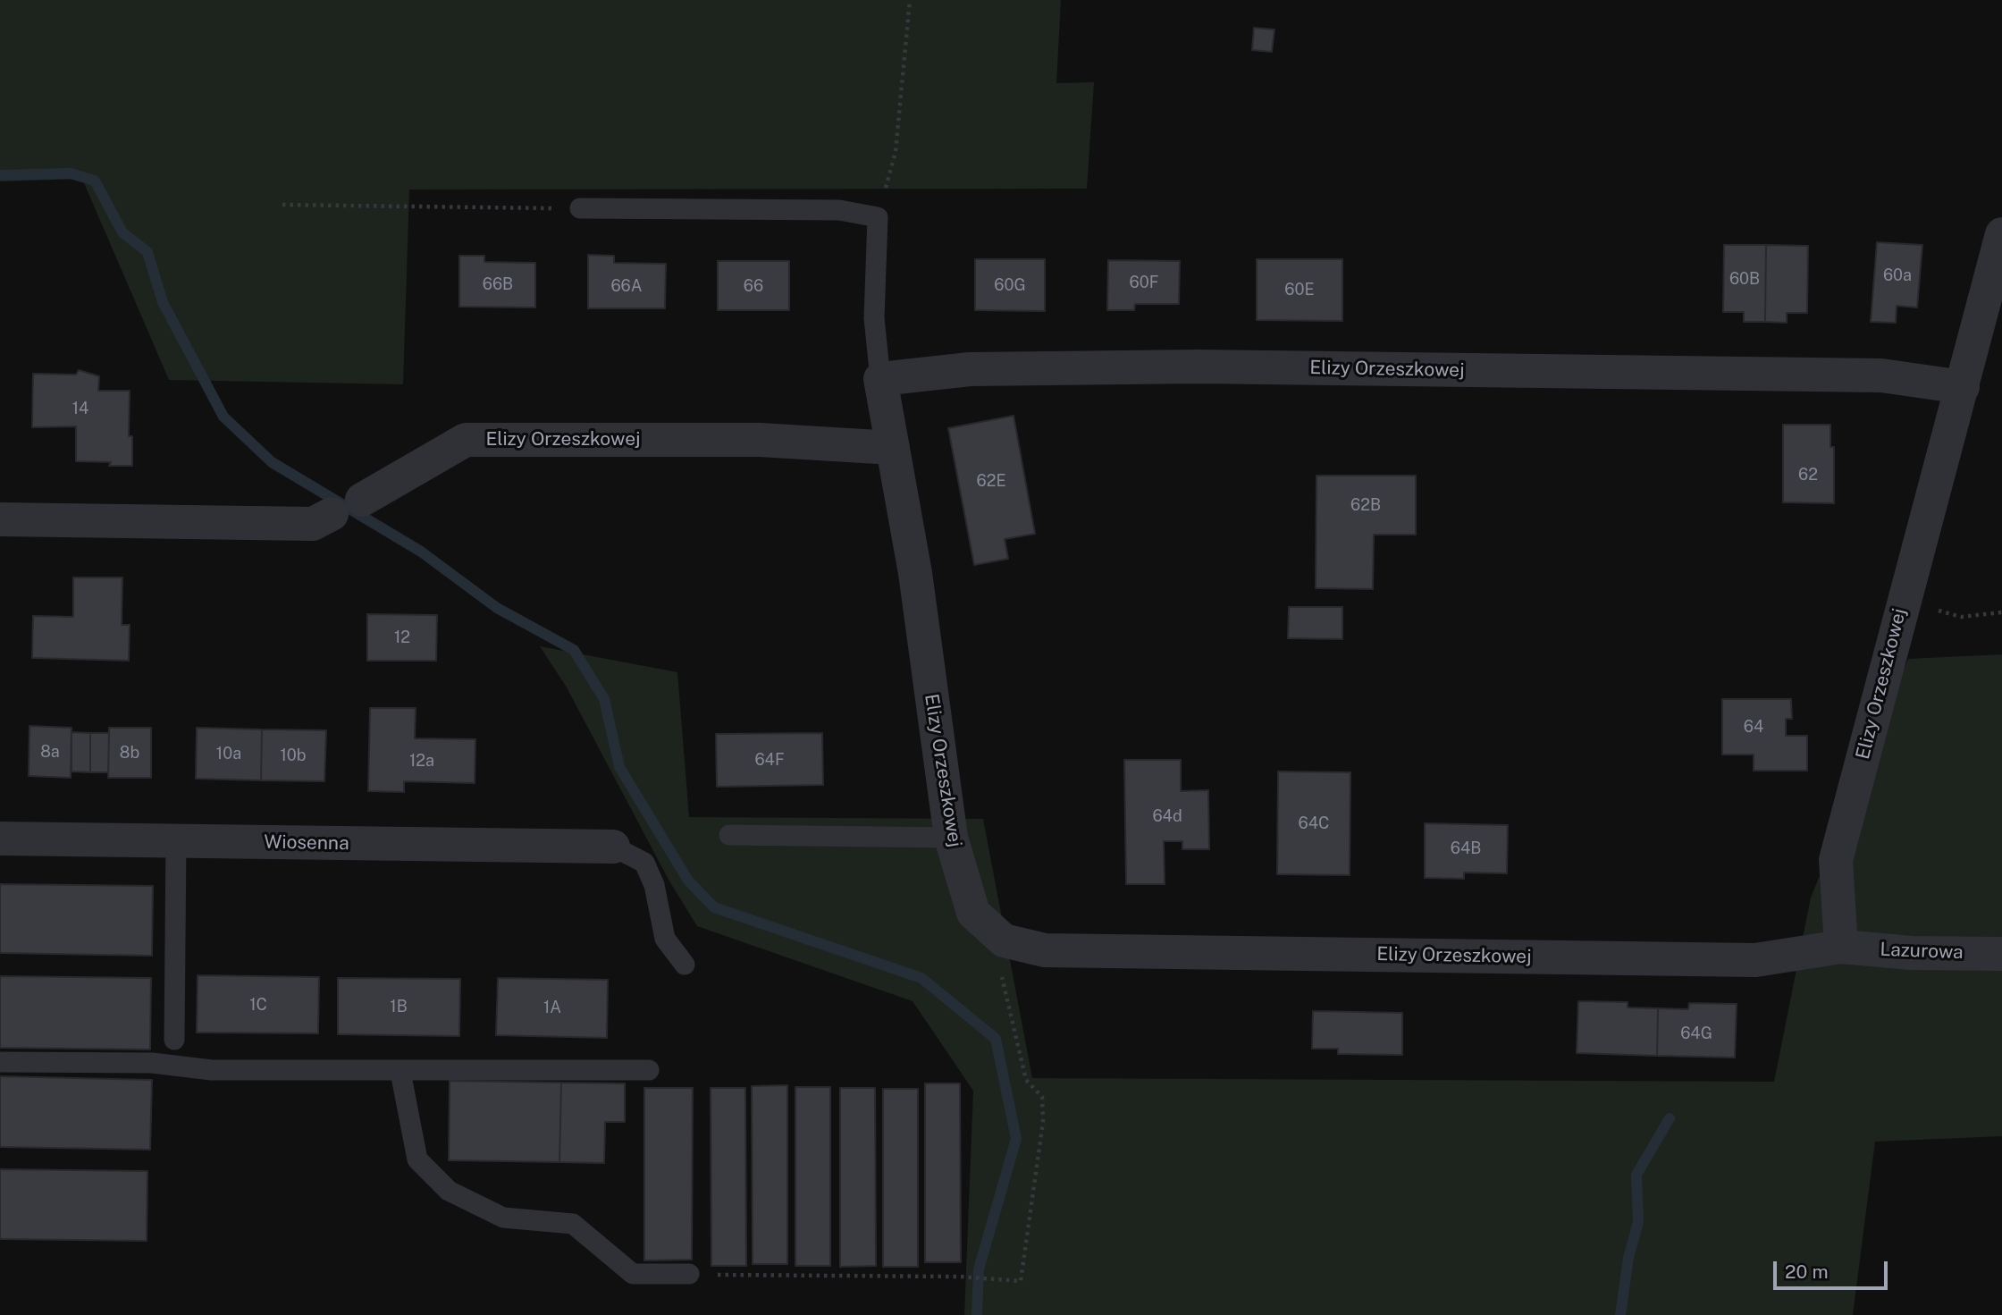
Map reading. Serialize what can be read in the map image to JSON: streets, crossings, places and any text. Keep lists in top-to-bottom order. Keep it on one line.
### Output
{"streets":{"street":["Elizy Orzeszkowej","Wiosenna","Lazurowa"]},"crossings":[["Elizy Orzeszkowej","Lazurowa"]],"house_numbers":["60a","60B","60F","66B","60G","66A","66","60E","14","62","62E","62B","12","64","8a","8b","10a","10b","64F","12a","64d","64C","64B","1C","1B","1A","64G"],"scale_bar":"20 m"}
